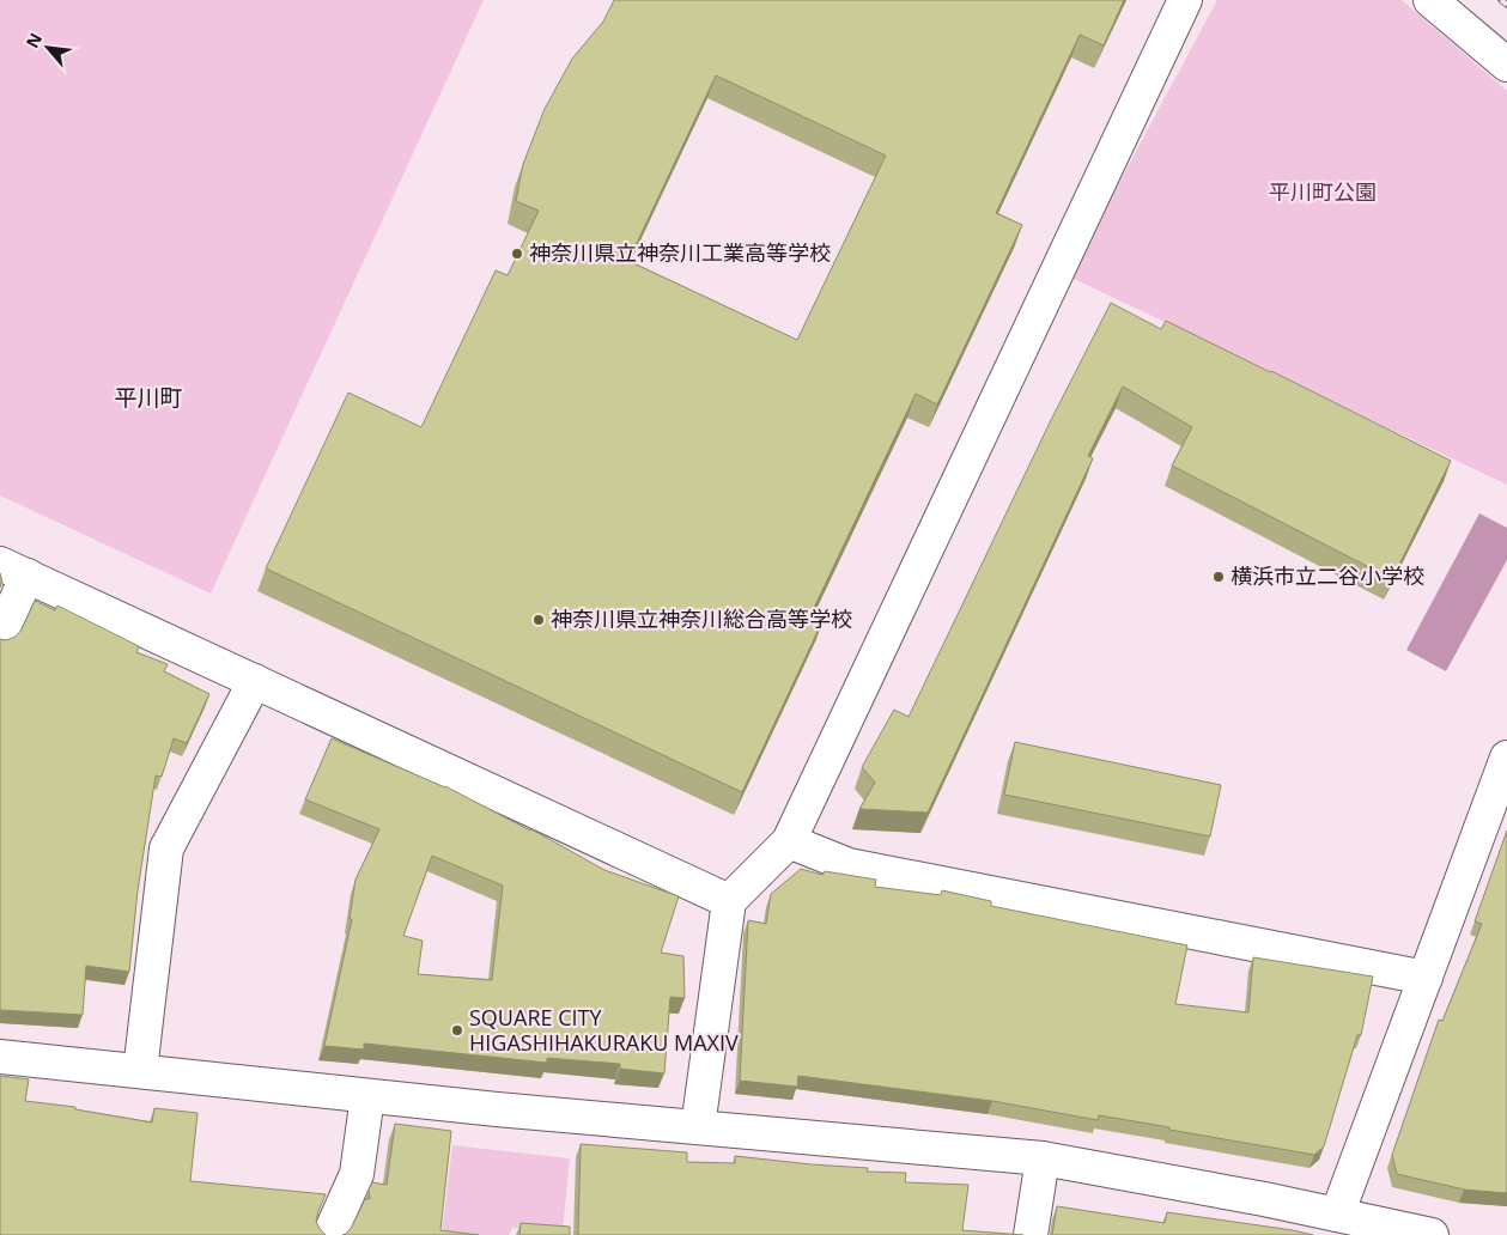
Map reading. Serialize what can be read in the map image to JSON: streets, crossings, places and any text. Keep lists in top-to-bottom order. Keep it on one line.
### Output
{"districts":["平川町"],"parks":["平川町公園"],"places":["神奈川県立神奈川工業高等学校","横浜市立二谷小学校","神奈川県立神奈川総合高等学校","SQUARE CITY HIGASHIHAKURAKU MAXIV"],"north":"top left"}
